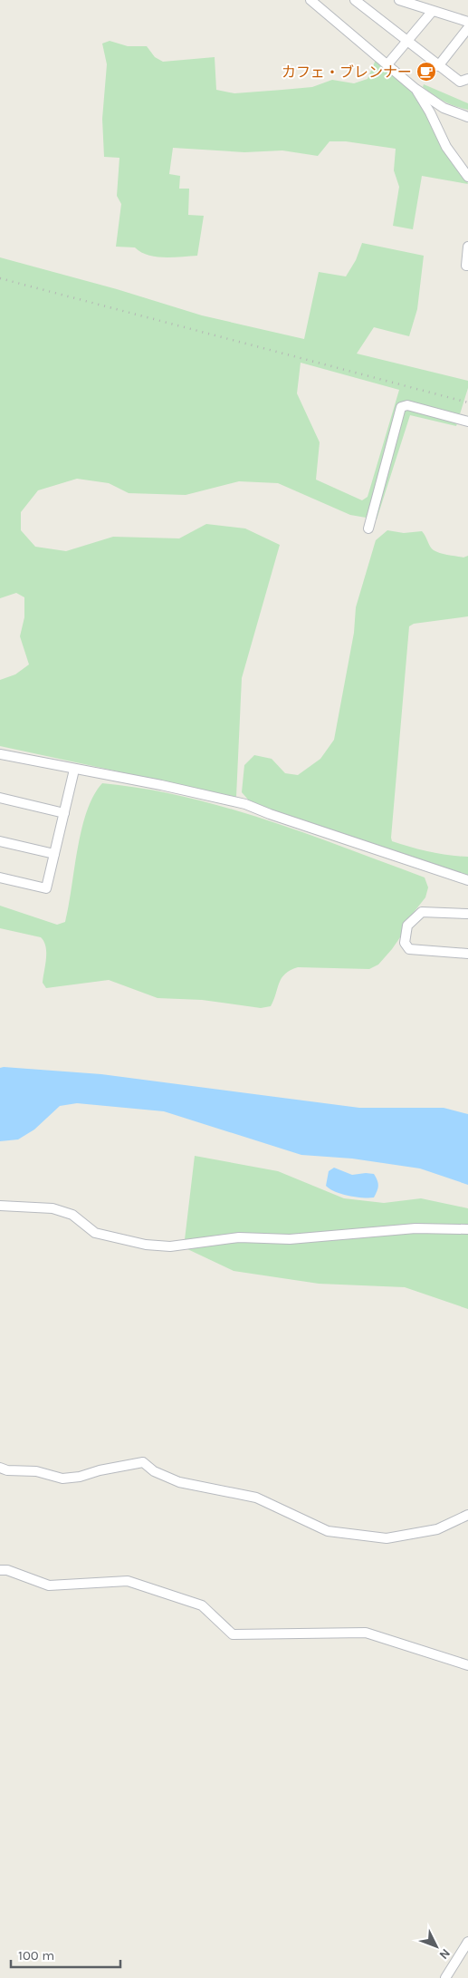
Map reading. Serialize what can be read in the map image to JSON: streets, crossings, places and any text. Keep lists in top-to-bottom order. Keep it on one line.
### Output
{"places":{"cafe":["カフェ・ブレンナー"]},"scale_bar":"100 m","north":"bottom right"}
